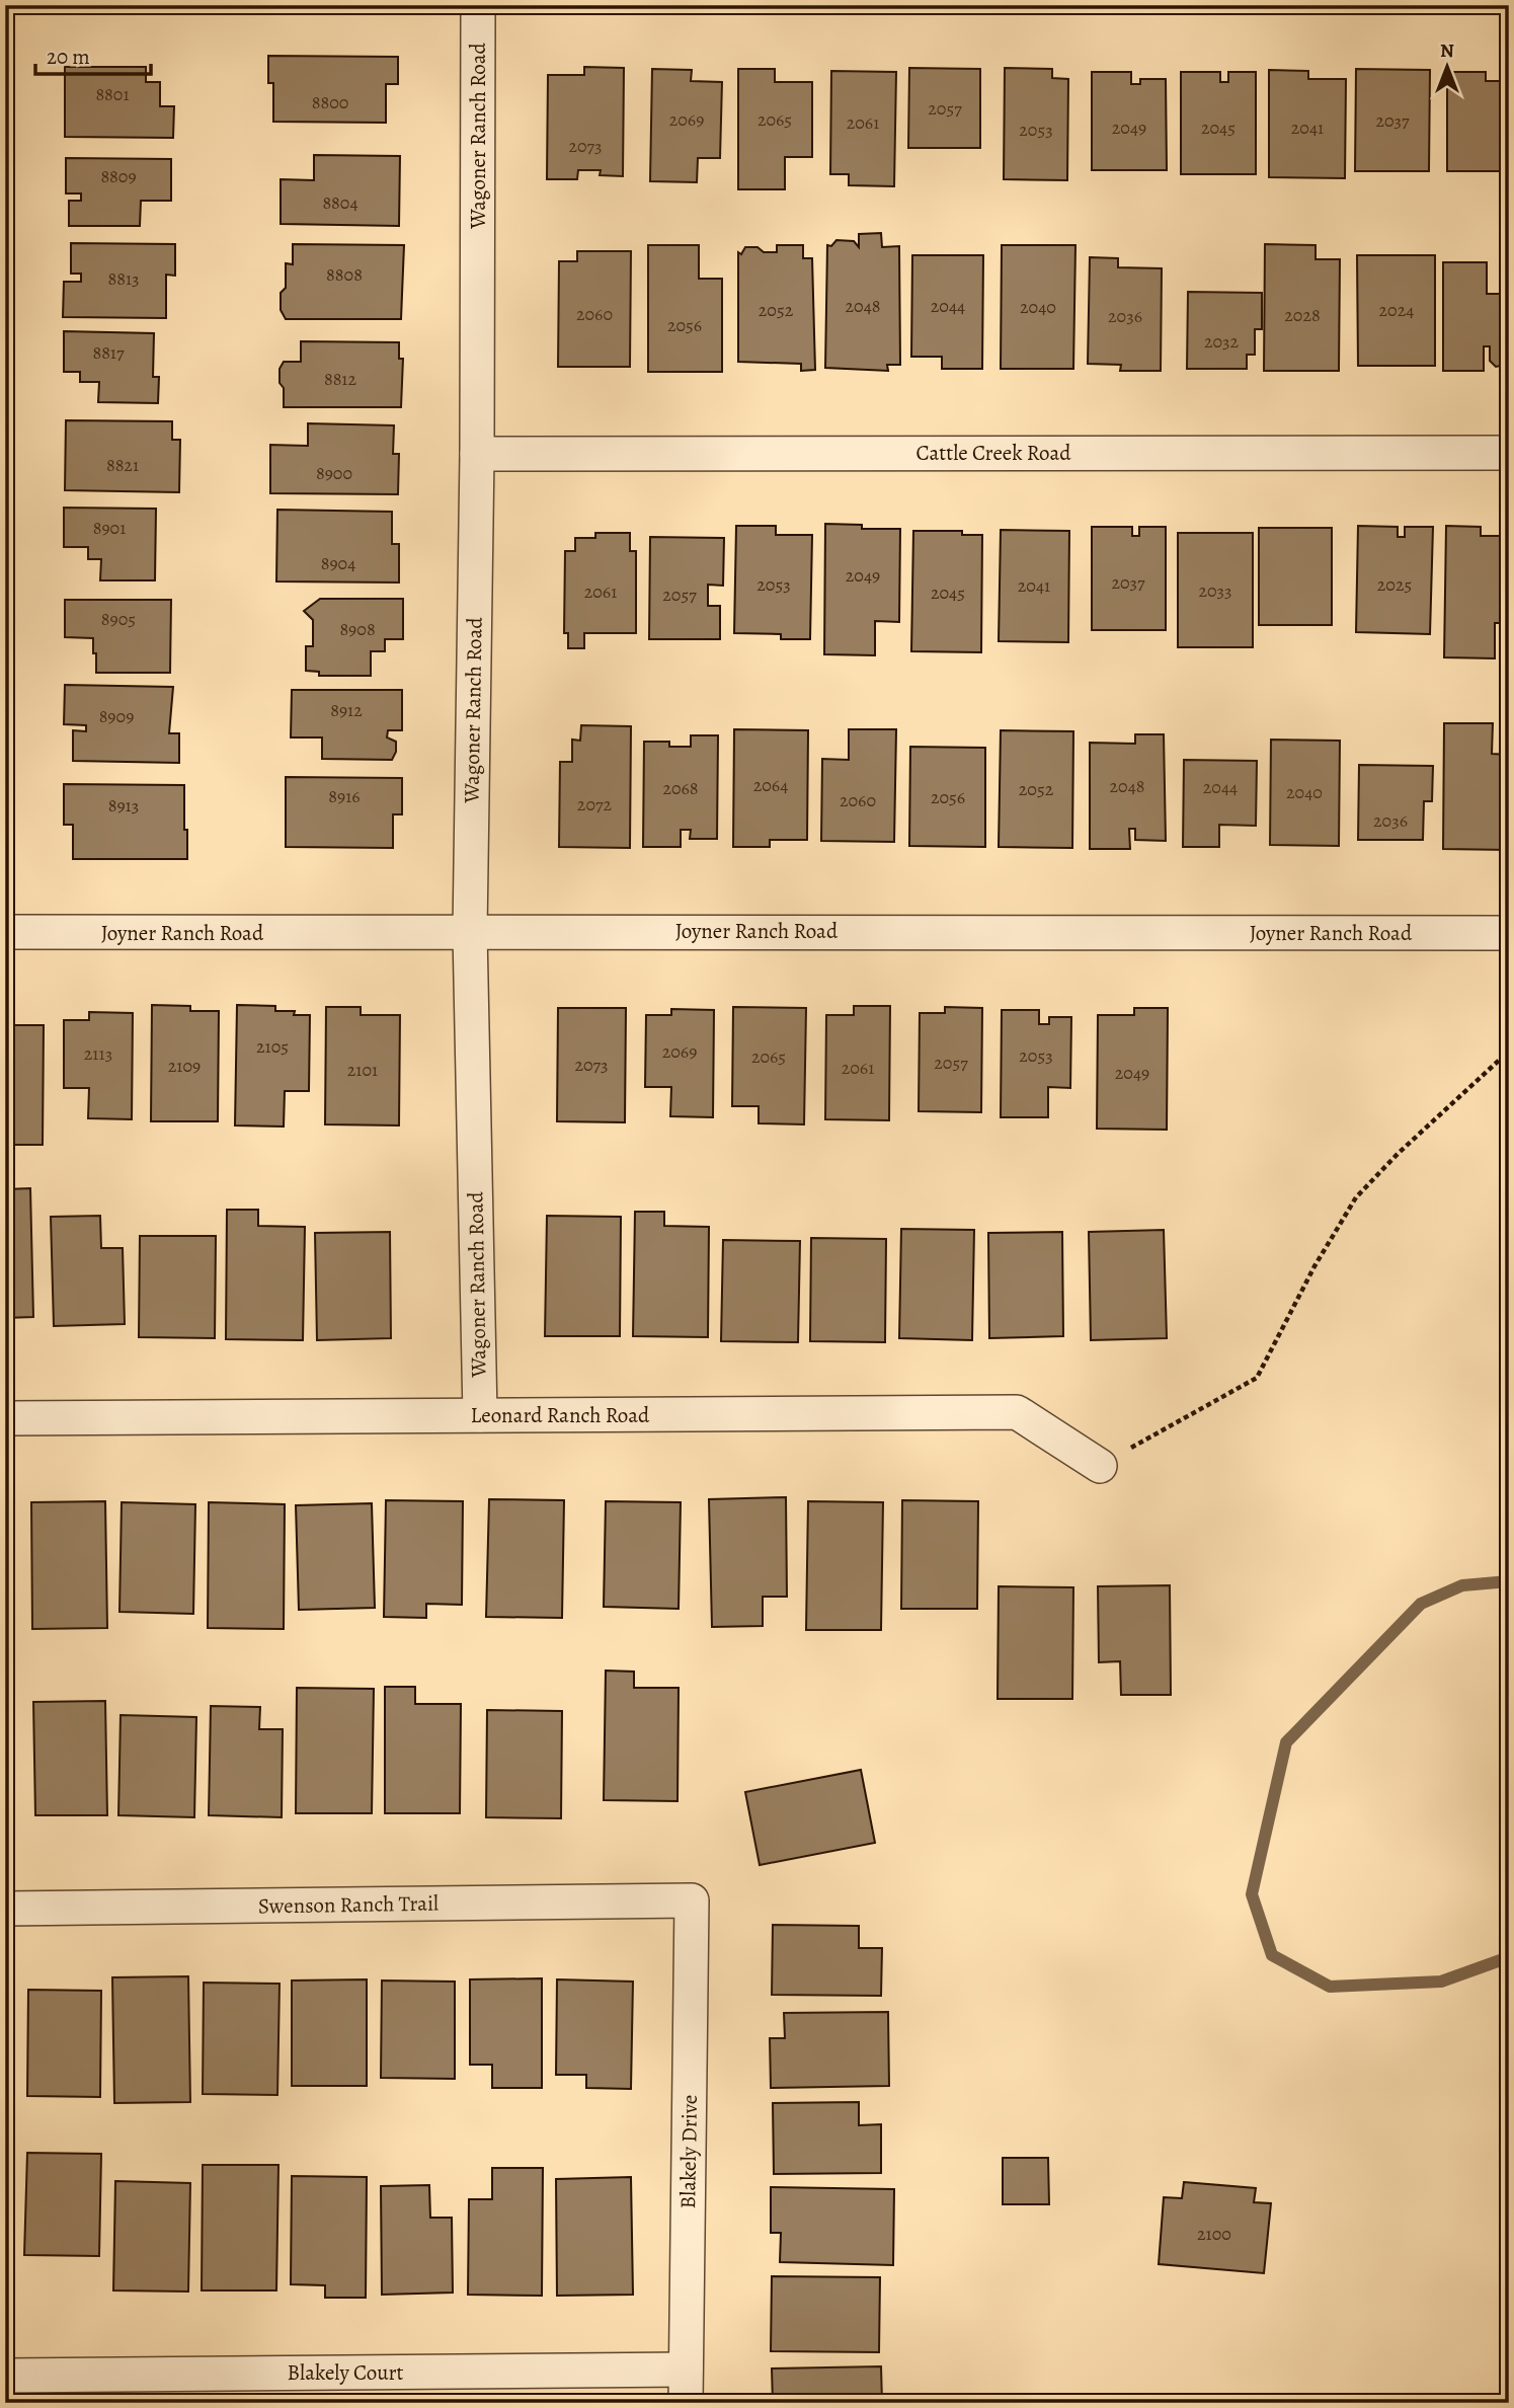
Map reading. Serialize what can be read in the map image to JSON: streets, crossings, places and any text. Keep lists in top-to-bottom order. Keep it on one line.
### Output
{"streets":{"street":["Wagoner Ranch Road","Cattle Creek Road","Joyner Ranch Road","Leonard Ranch Road","Swenson Ranch Trail","Blakely Drive","Blakely Court"]},"crossings":[["Wagoner Ranch Road","Cattle Creek Road"],["Wagoner Ranch Road","Joyner Ranch Road"],["Wagoner Ranch Road","Leonard Ranch Road"],["Swenson Ranch Trail","Blakely Drive"],["Blakely Drive","Blakely Court"]],"house_numbers":["8801","8800","2057","2069","2065","2037","2061","2049","2045","2041","2053","2073","8809","8804","8808","8813","2048","2044","2040","2052","2024","2060","2028","2036","2056","2032","8817","8812","8821","8900","8901","8904","2049","2037","2053","2025","2041","2033","2061","2045","2057","8905","8908","8912","8909","2064","2048","2044","2068","2052","2040","8916","2056","2060","2072","8913","2036","2105","2069","2113","2053","2065","2057","2073","2109","2061","2101","2049","2100"],"scale_bar":"20 m","north":"top"}
